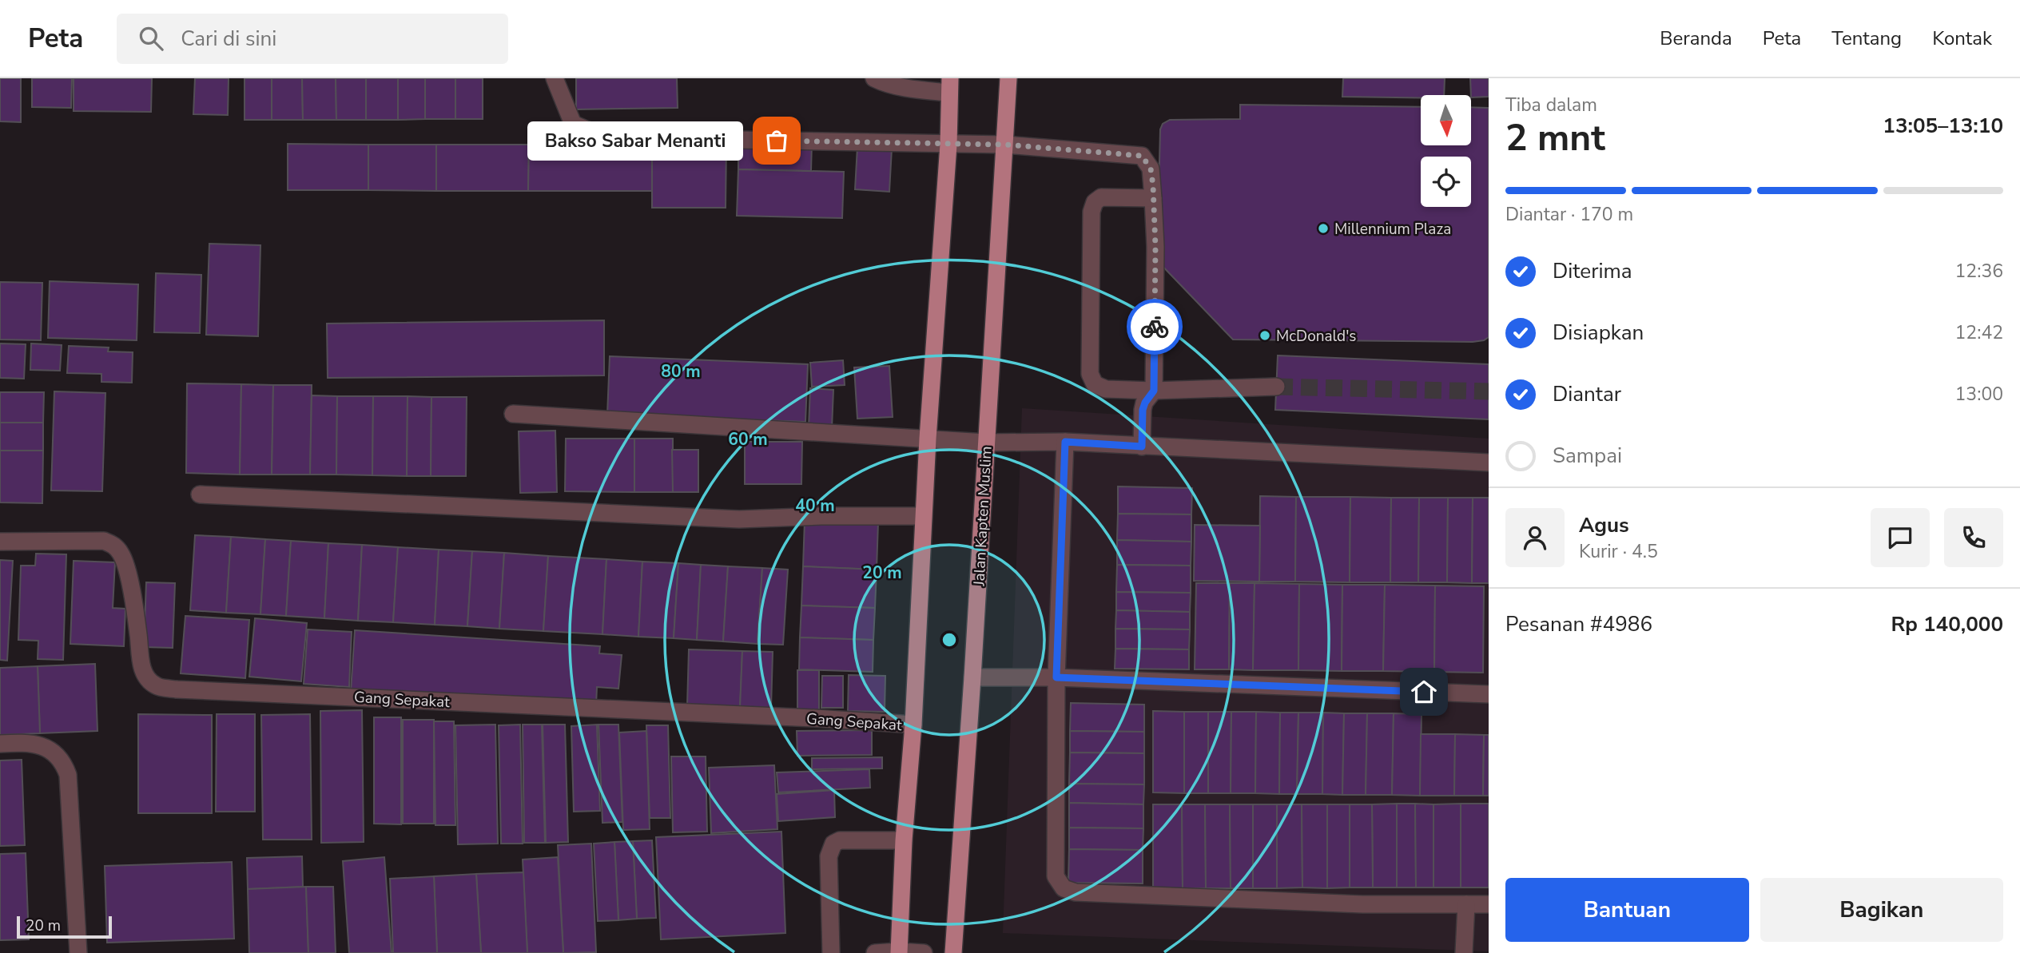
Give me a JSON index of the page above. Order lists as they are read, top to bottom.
{
  "streets": {
    "main road": ["Jalan Kapten Muslim"],
    "street": ["Gang Sepakat"]
  },
  "places": ["Bakso Sabar Menanti", "Millennium Plaza", "McDonald's"],
  "scale_bar": "20 m",
  "north": "bottom",
  "page": {
    "header": "Peta",
    "search": "Cari di sini",
    "nav": [
      "Beranda",
      "Peta",
      "Tentang",
      "Kontak"
    ],
    "heading": ["2 mnt", "Tiba dalam", "13:05–13:10"],
    "panel": [
      "Agus",
      "Kurir · 4.5",
      "Pesanan #4986",
      "Rp 140,000"
    ],
    "bubble": "Bakso Sabar Menanti",
    "bar": "Diantar · 170 m",
    "list": [
      ["Diterima", "12:36"],
      ["Disiapkan", "12:42"],
      ["Diantar", "13:00"],
      "Sampai"
    ],
    "buttons": ["Bantuan", "Bagikan"],
    "scale": "20 m"
  },
  "rings": [
    "80 m",
    "60 m",
    "40 m",
    "20 m"
  ]
}
